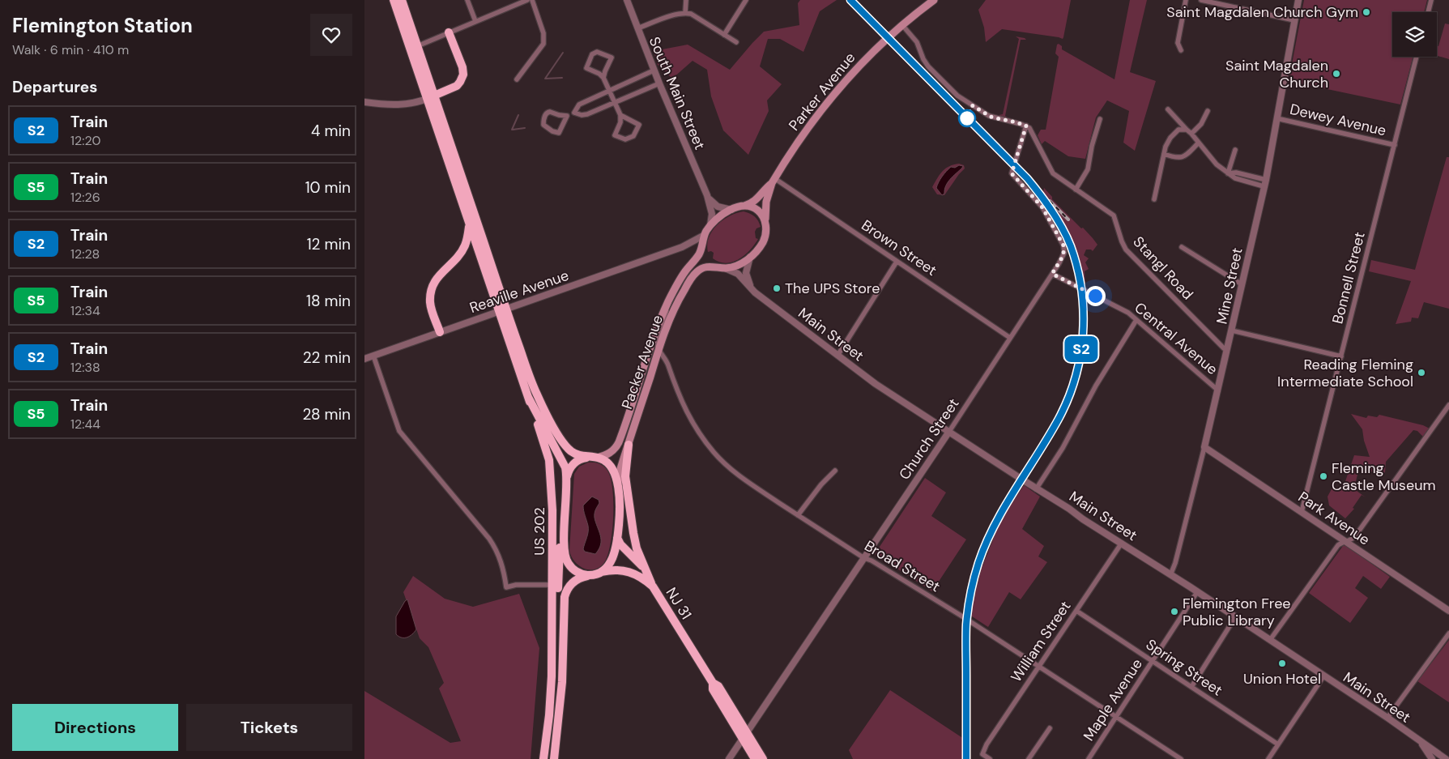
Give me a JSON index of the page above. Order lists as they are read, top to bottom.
{
  "streets": {
    "highway": ["US 202", "NJ 31"],
    "main road": ["Parker Avenue", "Packer Avenue"],
    "street": [
      "South Main Street",
      "Dewey Avenue",
      "Brown Street",
      "Stangl Road",
      "Bonnell Street",
      "Mine Street",
      "Reaville Avenue",
      "Main Street",
      "Central Avenue",
      "Church Street",
      "Park Avenue",
      "Broad Street",
      "William Street",
      "Spring Street",
      "Maple Avenue"
    ]
  },
  "crossings": [
    ["Parker Avenue", "South Main Street"],
    ["Parker Avenue", "Brown Street"],
    ["Parker Avenue", "Reaville Avenue"],
    ["Parker Avenue", "Main Street"],
    ["Parker Avenue", "Packer Avenue"],
    ["South Main Street", "Reaville Avenue"],
    ["South Main Street", "Main Street"],
    ["South Main Street", "Packer Avenue"],
    ["Dewey Avenue", "Bonnell Street"],
    ["Dewey Avenue", "Mine Street"],
    ["Brown Street", "Church Street"],
    ["Stangl Road", "Mine Street"],
    ["Stangl Road", "Church Street"],
    ["Bonnell Street", "Park Avenue"],
    ["Mine Street", "Main Street"],
    ["Mine Street", "Central Avenue"],
    ["Mine Street", "Park Avenue"],
    ["Reaville Avenue", "Main Street"],
    ["Reaville Avenue", "Packer Avenue"],
    ["Reaville Avenue", "US 202"],
    ["Main Street", "Packer Avenue"],
    ["Main Street", "Church Street"],
    ["Main Street", "William Street"],
    ["Main Street", "Maple Avenue"],
    ["Central Avenue", "Church Street"],
    ["Packer Avenue", "US 202"],
    ["Packer Avenue", "Broad Street"],
    ["Church Street", "Broad Street"],
    ["Church Street", "NJ 31"],
    ["US 202", "NJ 31"],
    ["Broad Street", "William Street"],
    ["Broad Street", "Maple Avenue"],
    ["William Street", "Spring Street"],
    ["Spring Street", "Maple Avenue"]
  ],
  "places": [
    "Saint Magdalen Church Gym",
    "Saint Magdalen Church",
    "The UPS Store",
    "Reading Fleming Intermediate School",
    "Fleming Castle Museum",
    "Flemington Free Public Library",
    "Union Hotel"
  ],
  "page": {
    "heading": [
      ["Flemington Station", "Walk · 6 min · 410 m"],
      "Departures"
    ],
    "on_map": "S2",
    "list": [
      {
        "mark": "S2",
        "name": "Train",
        "note": "12:20",
        "value": "4 min"
      },
      {
        "mark": "S5",
        "name": "Train",
        "note": "12:26",
        "value": "10 min"
      },
      {
        "mark": "S2",
        "name": "Train",
        "note": "12:28",
        "value": "12 min"
      },
      {
        "mark": "S5",
        "name": "Train",
        "note": "12:34",
        "value": "18 min"
      },
      {
        "mark": "S2",
        "name": "Train",
        "note": "12:38",
        "value": "22 min"
      },
      {
        "mark": "S5",
        "name": "Train",
        "note": "12:44",
        "value": "28 min"
      }
    ],
    "buttons": ["Directions", "Tickets"]
  }
}
